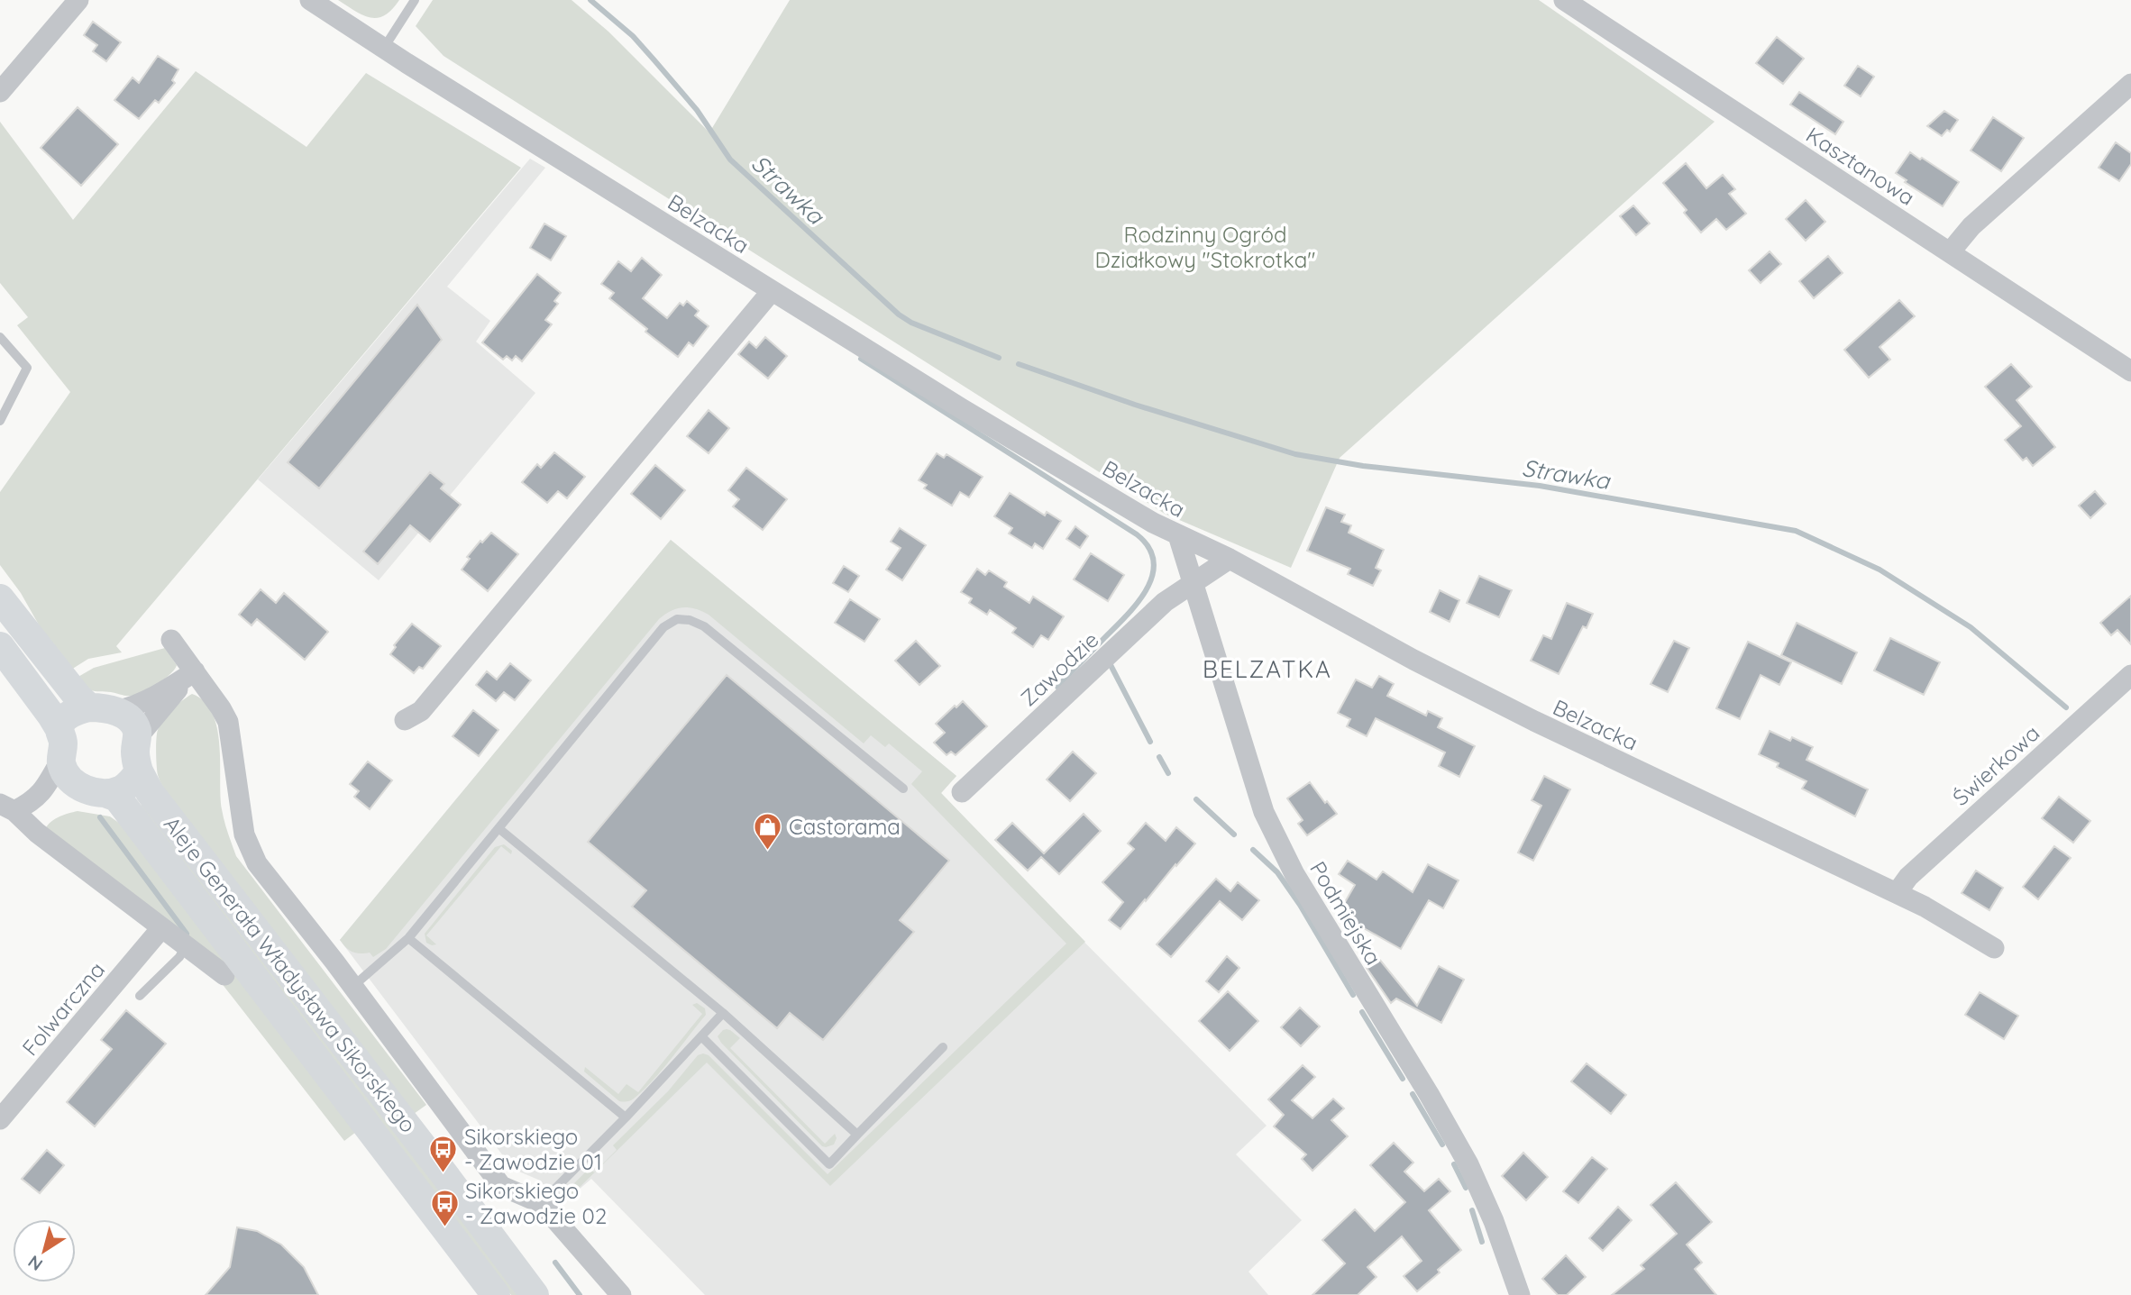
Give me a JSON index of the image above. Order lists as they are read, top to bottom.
{
  "streets": {
    "main road": ["Aleje Generała Władysława Sikorskiego"],
    "street": [
      "Kasztanowa",
      "Belzacka",
      "Zawodzie",
      "Świerkowa",
      "Podmiejska",
      "Folwarczna"
    ]
  },
  "crossings": [
    ["Belzacka", "Zawodzie"],
    ["Belzacka", "Świerkowa"],
    ["Belzacka", "Podmiejska"],
    ["Zawodzie", "Podmiejska"]
  ],
  "districts": ["BELZATKA"],
  "water": ["Strawka"],
  "parks": ["Rodzinny Ogród Działkowy \"Stokrotka\""],
  "places": {
    "shop": ["Castorama"],
    "bus stop": ["Sikorskiego - Zawodzie 01", "Sikorskiego - Zawodzie 02"]
  },
  "north": "bottom left"
}
